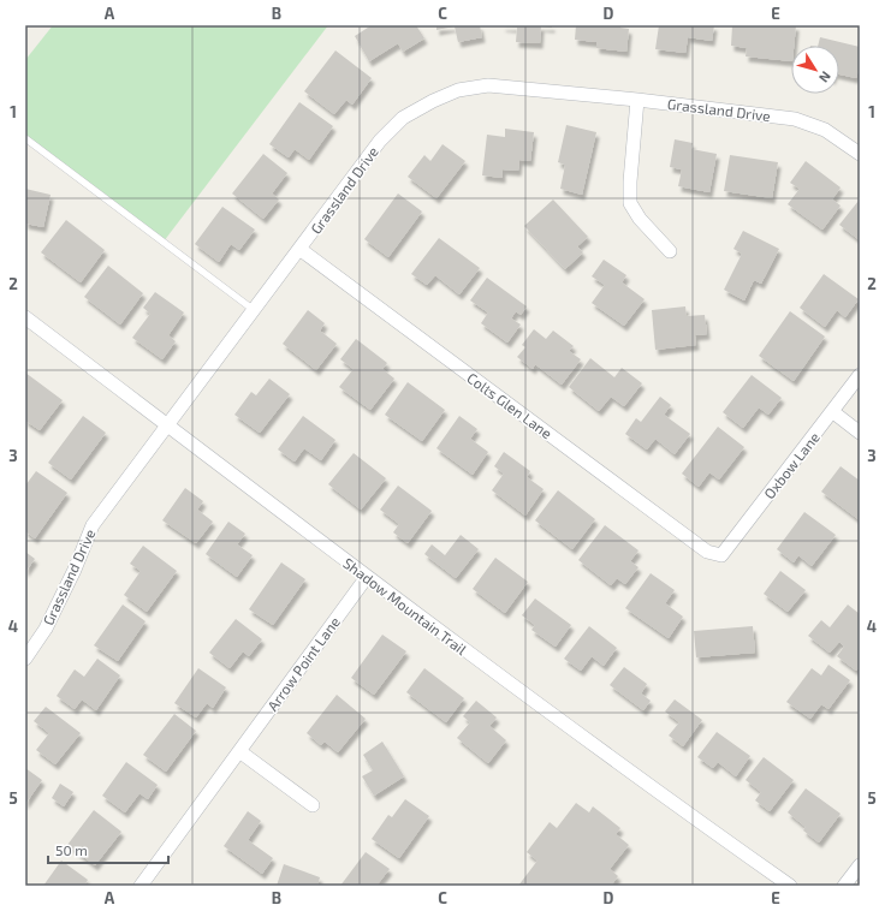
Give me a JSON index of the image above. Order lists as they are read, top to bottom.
{
  "streets": {
    "street": [
      "Grassland Drive",
      "Colts Glen Lane",
      "Oxbow Lane",
      "Shadow Mountain Trail",
      "Arrow Point Lane"
    ]
  },
  "crossings": [
    ["Grassland Drive", "Colts Glen Lane"],
    ["Grassland Drive", "Shadow Mountain Trail"],
    ["Colts Glen Lane", "Oxbow Lane"],
    ["Shadow Mountain Trail", "Arrow Point Lane"]
  ],
  "scale_bar": "50 m",
  "north": "bottom right",
  "grid": {
    "columns": [
      "A",
      "B",
      "C",
      "D",
      "E"
    ],
    "rows": [
      "1",
      "2",
      "3",
      "4",
      "5"
    ]
  }
}
